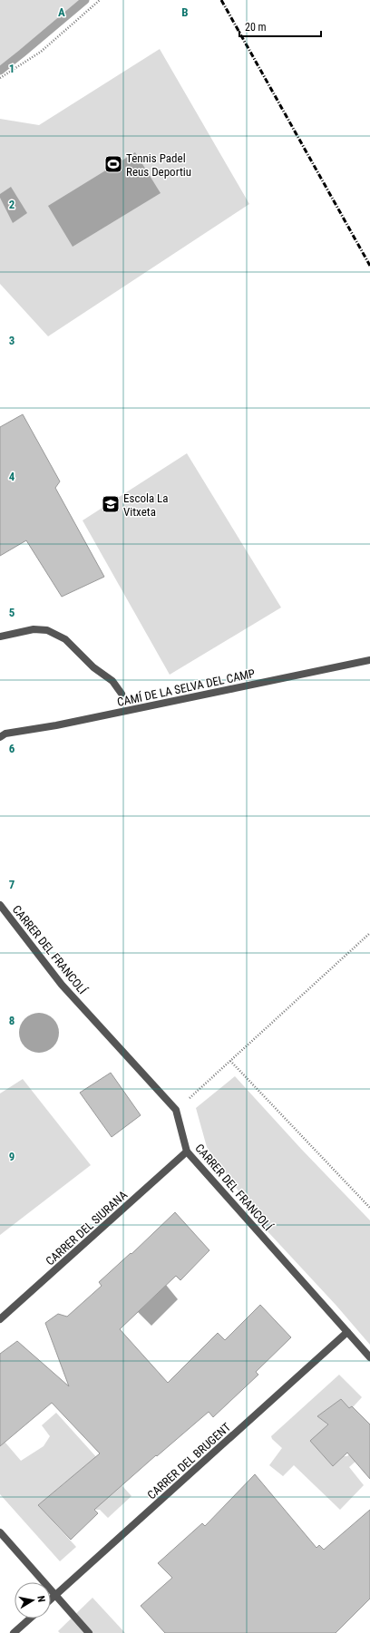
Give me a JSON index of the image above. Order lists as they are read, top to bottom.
{
  "streets": {
    "street": [
      "CAMÍ DE LA SELVA DEL CAMP",
      "CARRER DEL FRANCOLÍ",
      "CARRER DEL SIURANA",
      "CARRER DEL BRUGENT"
    ]
  },
  "crossings": [
    ["CARRER DEL FRANCOLÍ", "CARRER DEL SIURANA"],
    ["CARRER DEL FRANCOLÍ", "CARRER DEL BRUGENT"]
  ],
  "places": {
    "sports": ["Tennis Padel Reus Deportiu"],
    "school or university": ["Escola La Vitxeta"]
  },
  "scale_bar": "20 m",
  "north": "right",
  "grid": {
    "columns": ["A", "B"],
    "rows": [
      "1",
      "2",
      "3",
      "4",
      "5",
      "6",
      "7",
      "8",
      "9"
    ]
  }
}
